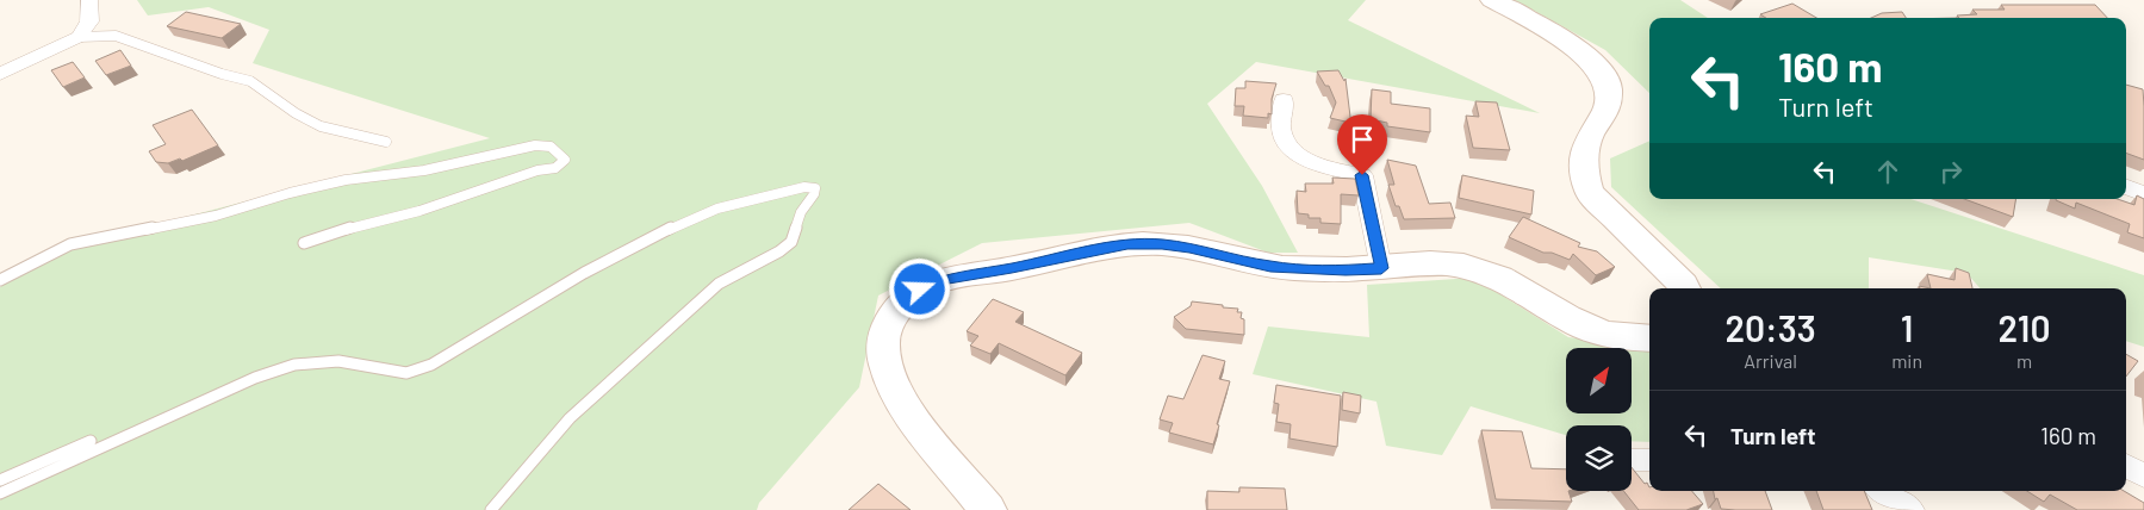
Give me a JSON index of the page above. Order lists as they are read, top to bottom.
{
  "north": "top right",
  "page": {
    "turn": ["160 m", "Turn left"],
    "eta": [
      "20:33",
      "Arrival",
      "1",
      "min",
      "210",
      "m"
    ],
    "list": [
      {
        "name": "Turn left",
        "value": "160 m"
      }
    ]
  }
}
